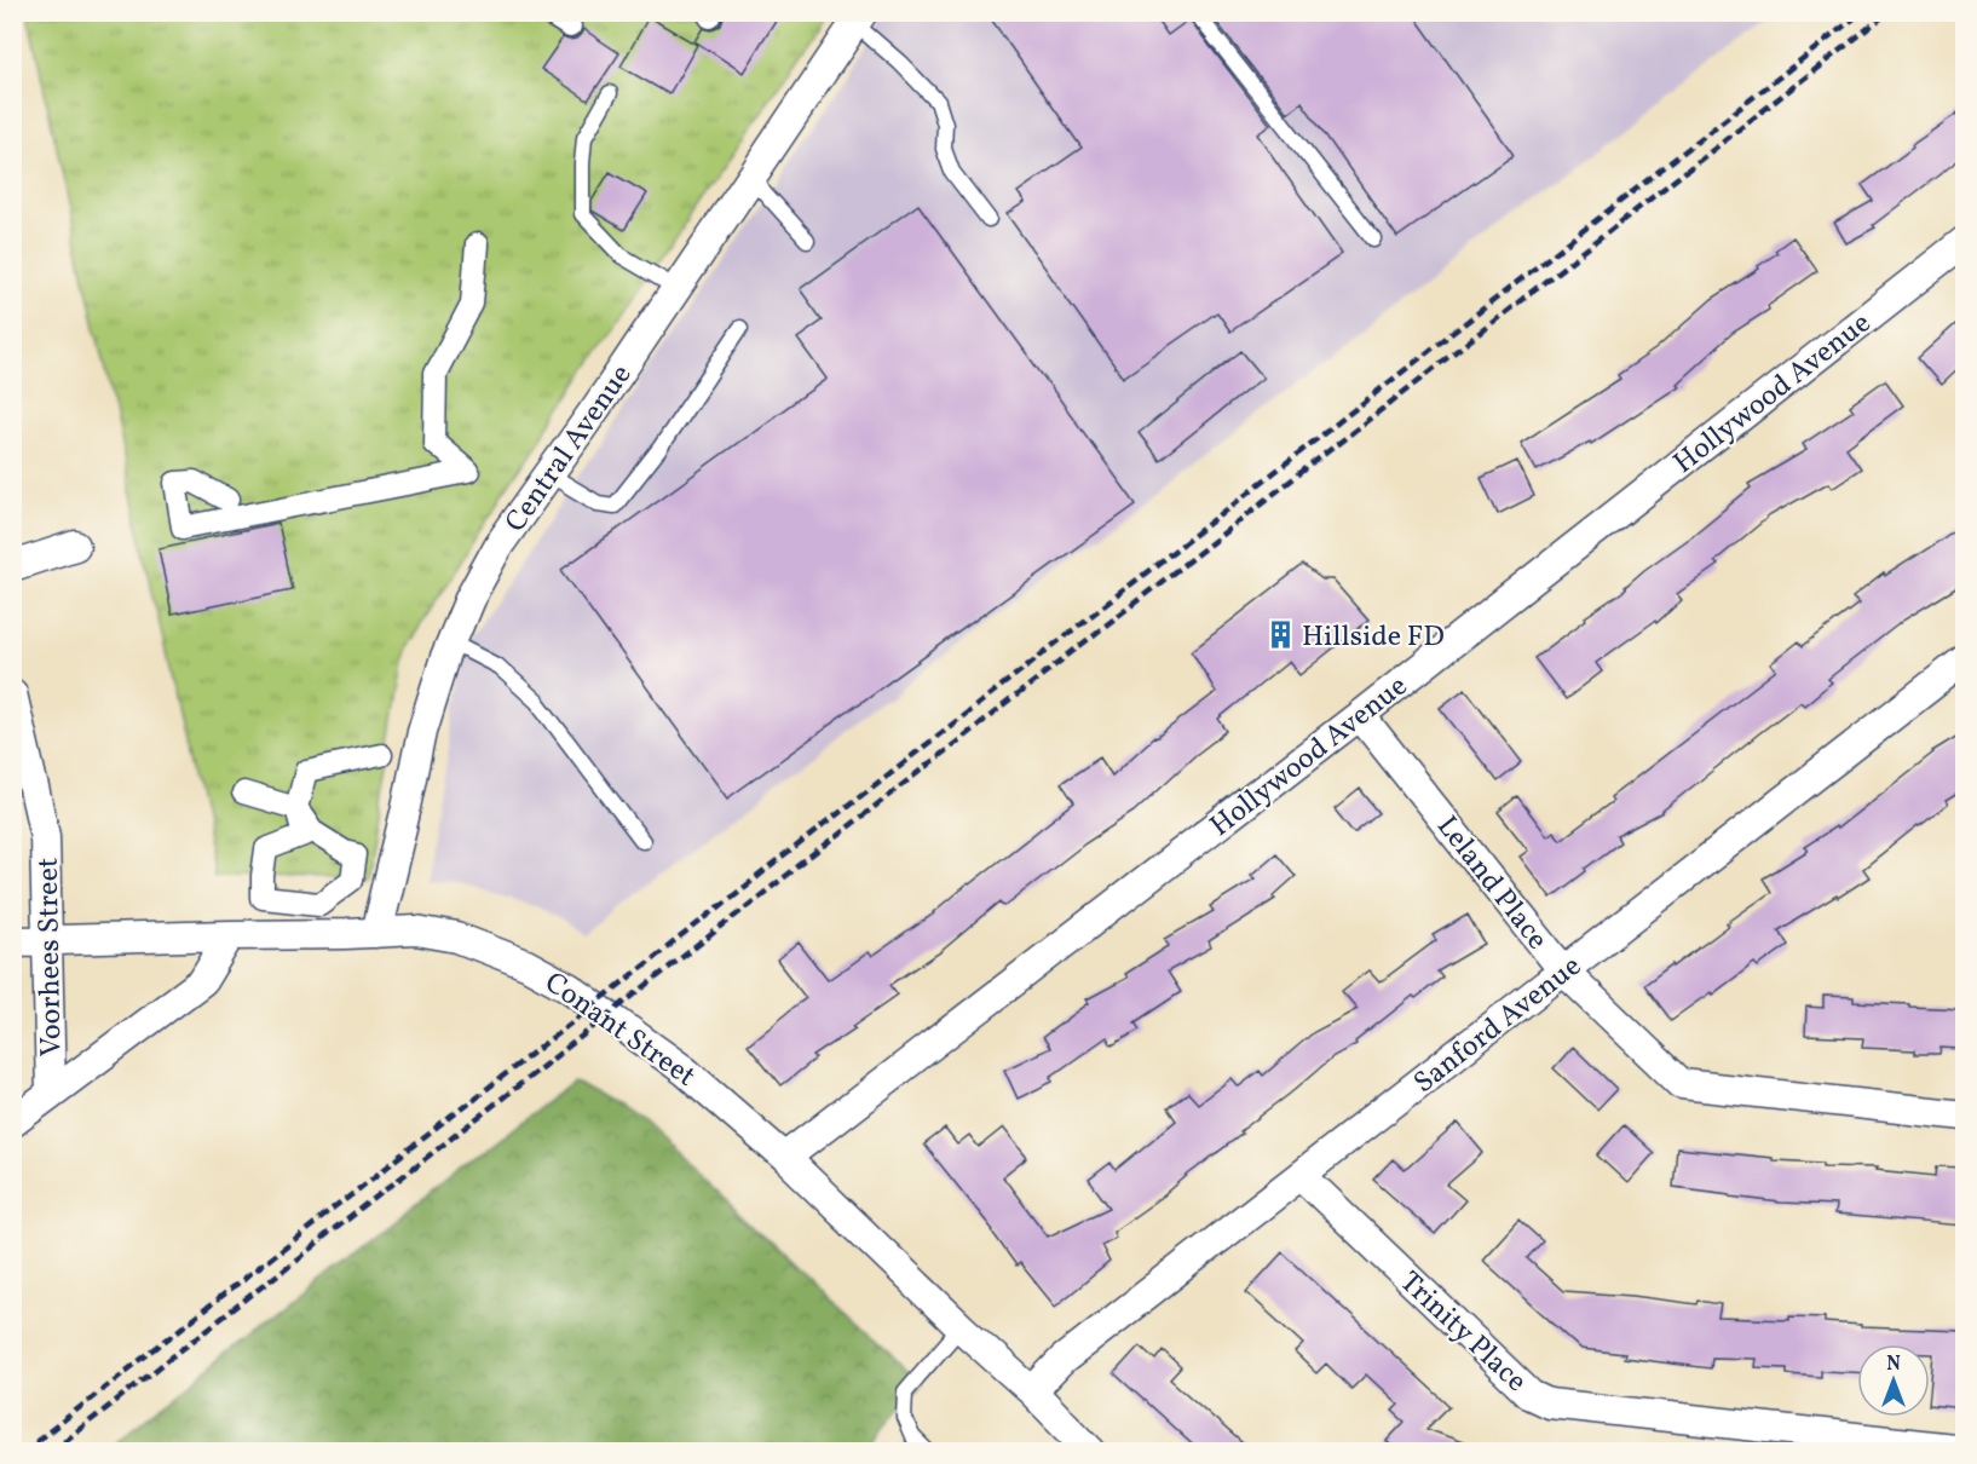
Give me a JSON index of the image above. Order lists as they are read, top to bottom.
{
  "streets": {
    "street": [
      "Hollywood Avenue",
      "Central Avenue",
      "Leland Place",
      "Voorhees Street",
      "Sanford Avenue",
      "Conant Street",
      "Trinity Place"
    ]
  },
  "crossings": [
    ["Hollywood Avenue", "Leland Place"],
    ["Hollywood Avenue", "Conant Street"],
    ["Central Avenue", "Conant Street"],
    ["Leland Place", "Sanford Avenue"],
    ["Voorhees Street", "Conant Street"],
    ["Sanford Avenue", "Conant Street"],
    ["Sanford Avenue", "Trinity Place"]
  ],
  "places": {
    "building": ["Hillside FD"]
  },
  "north": "top"
}
